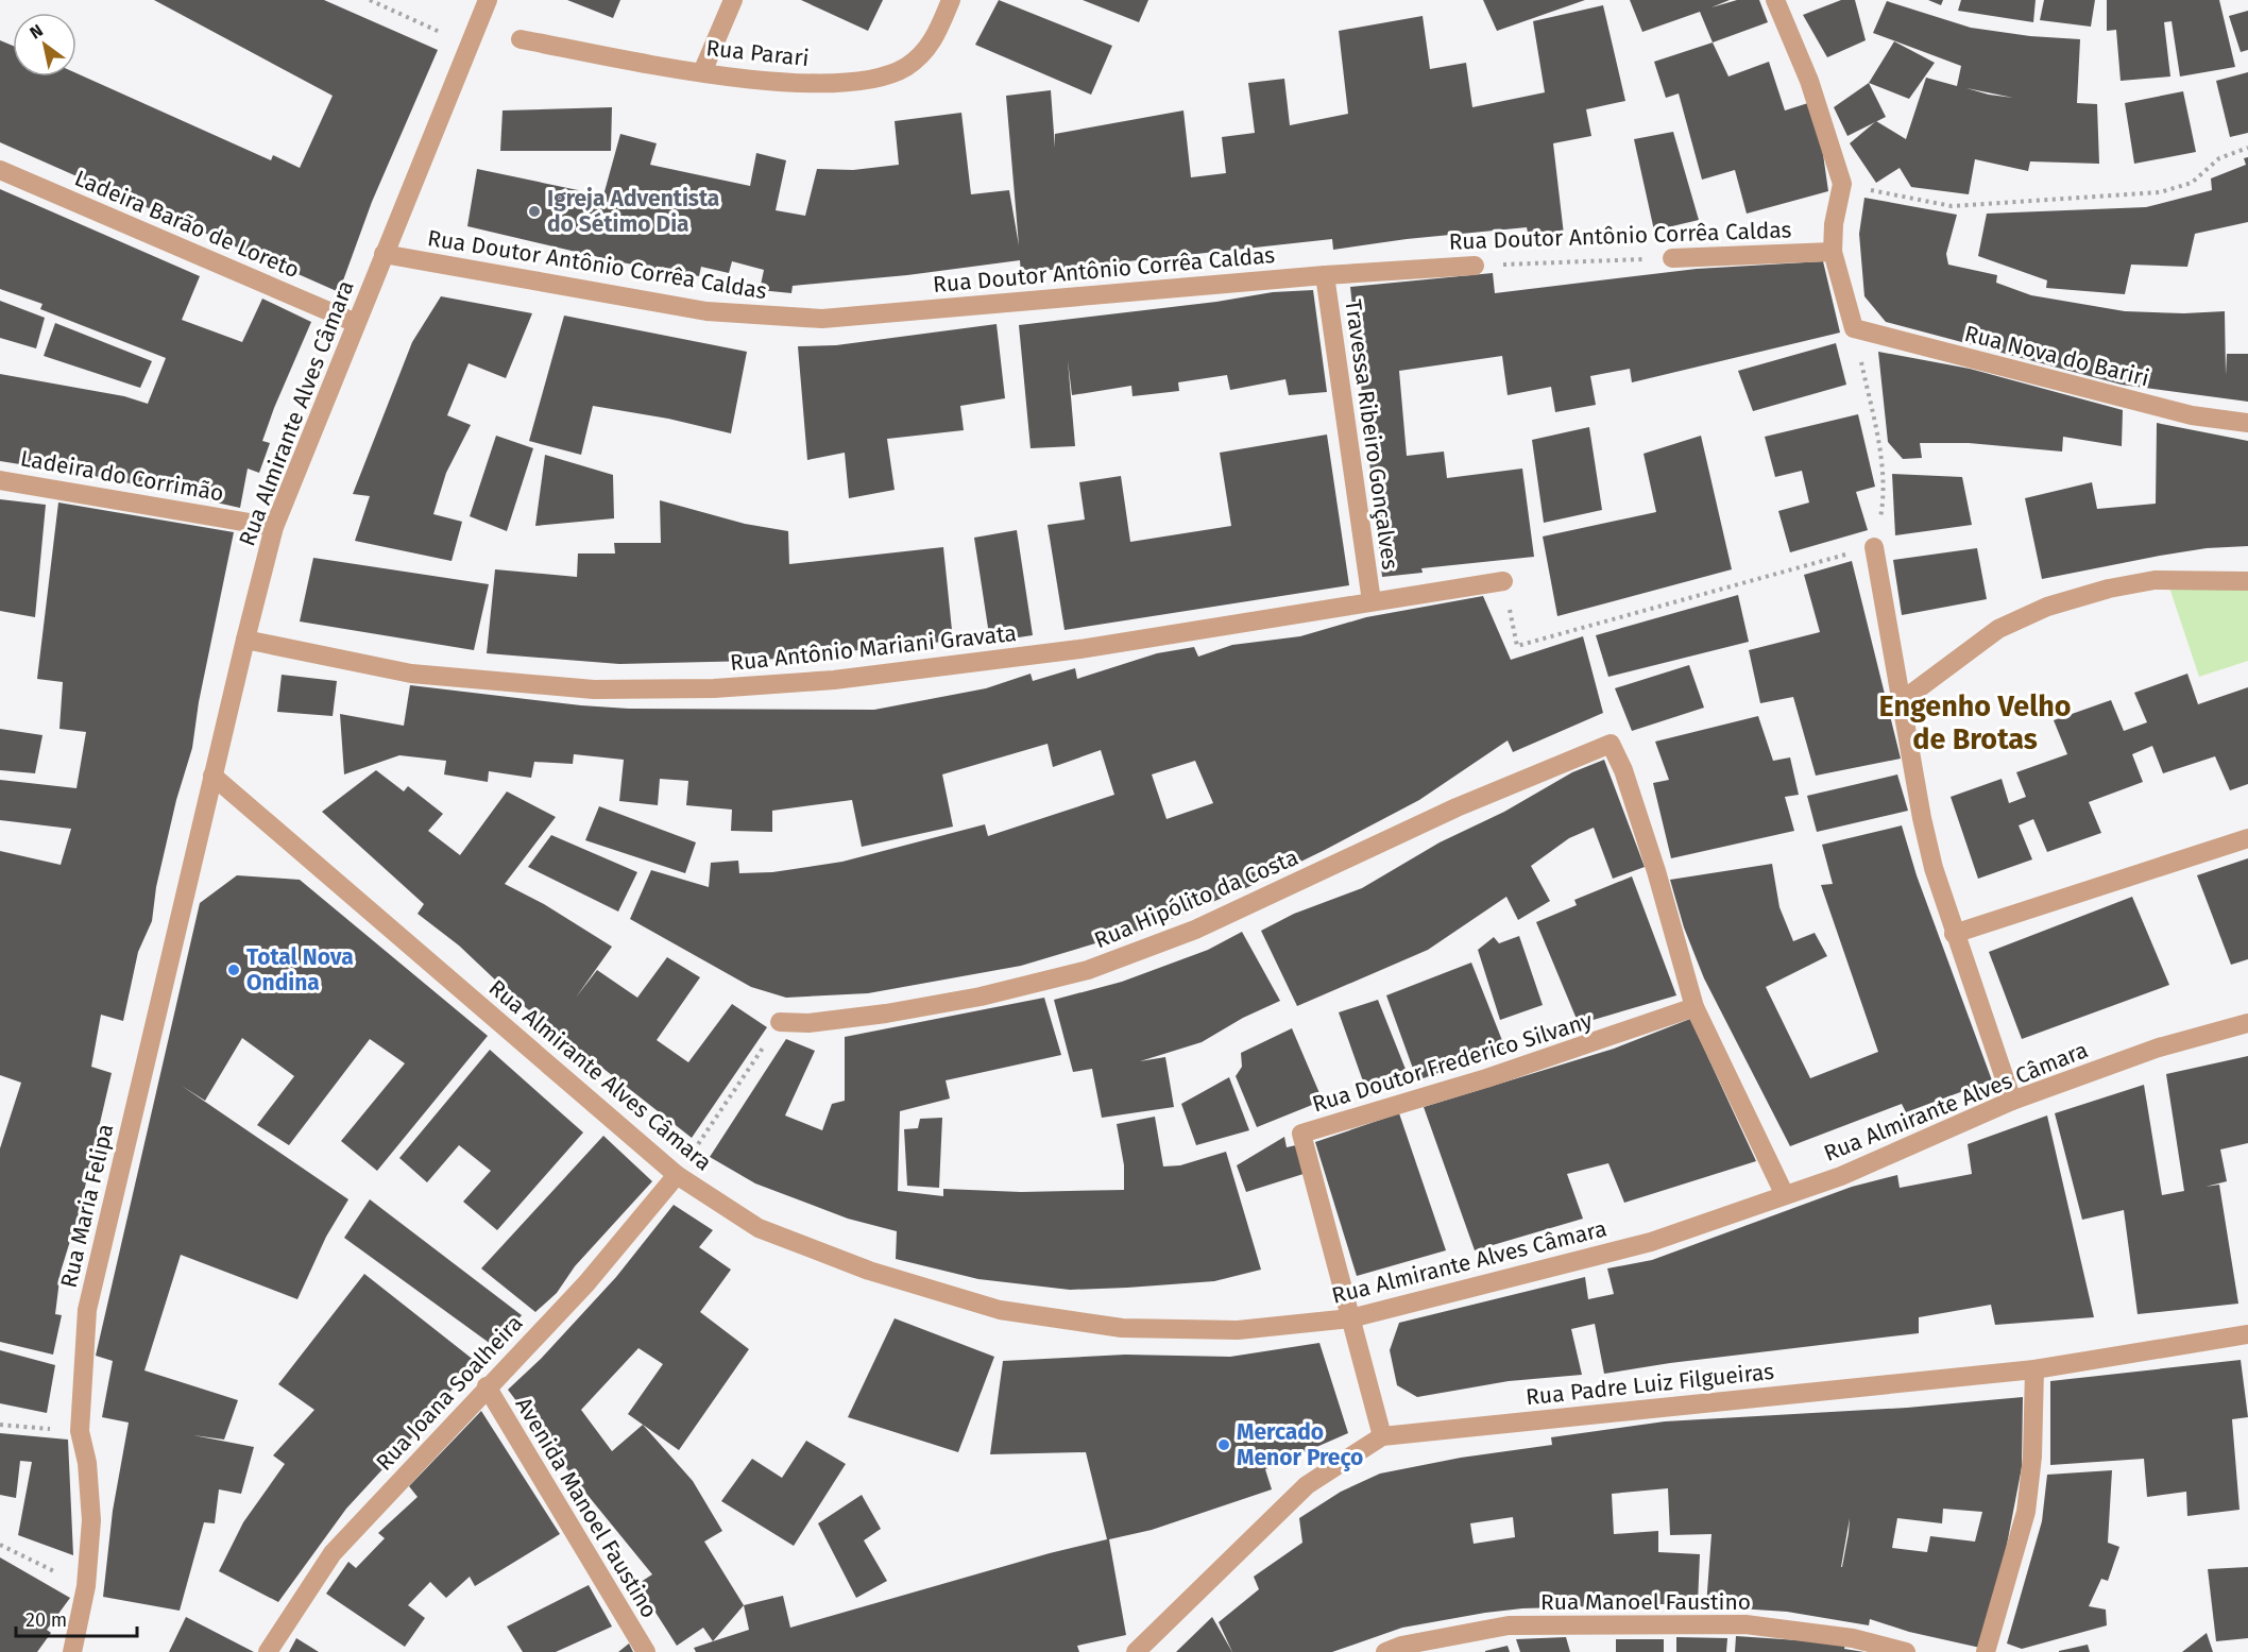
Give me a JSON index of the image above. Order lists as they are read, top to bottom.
{
  "streets": {
    "street": [
      "Rua Parari",
      "Ladeira Barão de Loreto",
      "Rua Doutor Antônio Corrêa Caldas",
      "Rua Nova do Bariri",
      "Rua Almirante Alves Câmara",
      "Travessa Ribeiro Gonçalves",
      "Ladeira do Corrimão",
      "Rua Antônio Mariani Gravata",
      "Rua Hipólito da Costa",
      "Rua Doutor Frederico Silvany",
      "Rua Maria Felipa",
      "Rua Padre Luiz Filgueiras",
      "Rua Joana Soalheira",
      "Avenida Manoel Faustino",
      "Rua Manoel Faustino"
    ]
  },
  "crossings": [
    ["Ladeira Barão de Loreto", "Rua Almirante Alves Câmara"],
    ["Rua Doutor Antônio Corrêa Caldas", "Rua Almirante Alves Câmara"],
    ["Rua Doutor Antônio Corrêa Caldas", "Travessa Ribeiro Gonçalves"],
    ["Rua Almirante Alves Câmara", "Ladeira do Corrimão"],
    ["Rua Almirante Alves Câmara", "Rua Antônio Mariani Gravata"],
    ["Rua Almirante Alves Câmara", "Rua Doutor Frederico Silvany"],
    ["Rua Almirante Alves Câmara", "Rua Maria Felipa"],
    ["Rua Almirante Alves Câmara", "Rua Joana Soalheira"],
    ["Travessa Ribeiro Gonçalves", "Rua Antônio Mariani Gravata"],
    ["Rua Hipólito da Costa", "Rua Doutor Frederico Silvany"],
    ["Rua Doutor Frederico Silvany", "Rua Padre Luiz Filgueiras"],
    ["Rua Joana Soalheira", "Avenida Manoel Faustino"]
  ],
  "districts": ["Engenho Velho de Brotas"],
  "places": ["Igreja Adventista do Sétimo Dia", "Total Nova Ondina", "Mercado Menor Preço"],
  "scale_bar": "20 m",
  "north": "top left"
}
